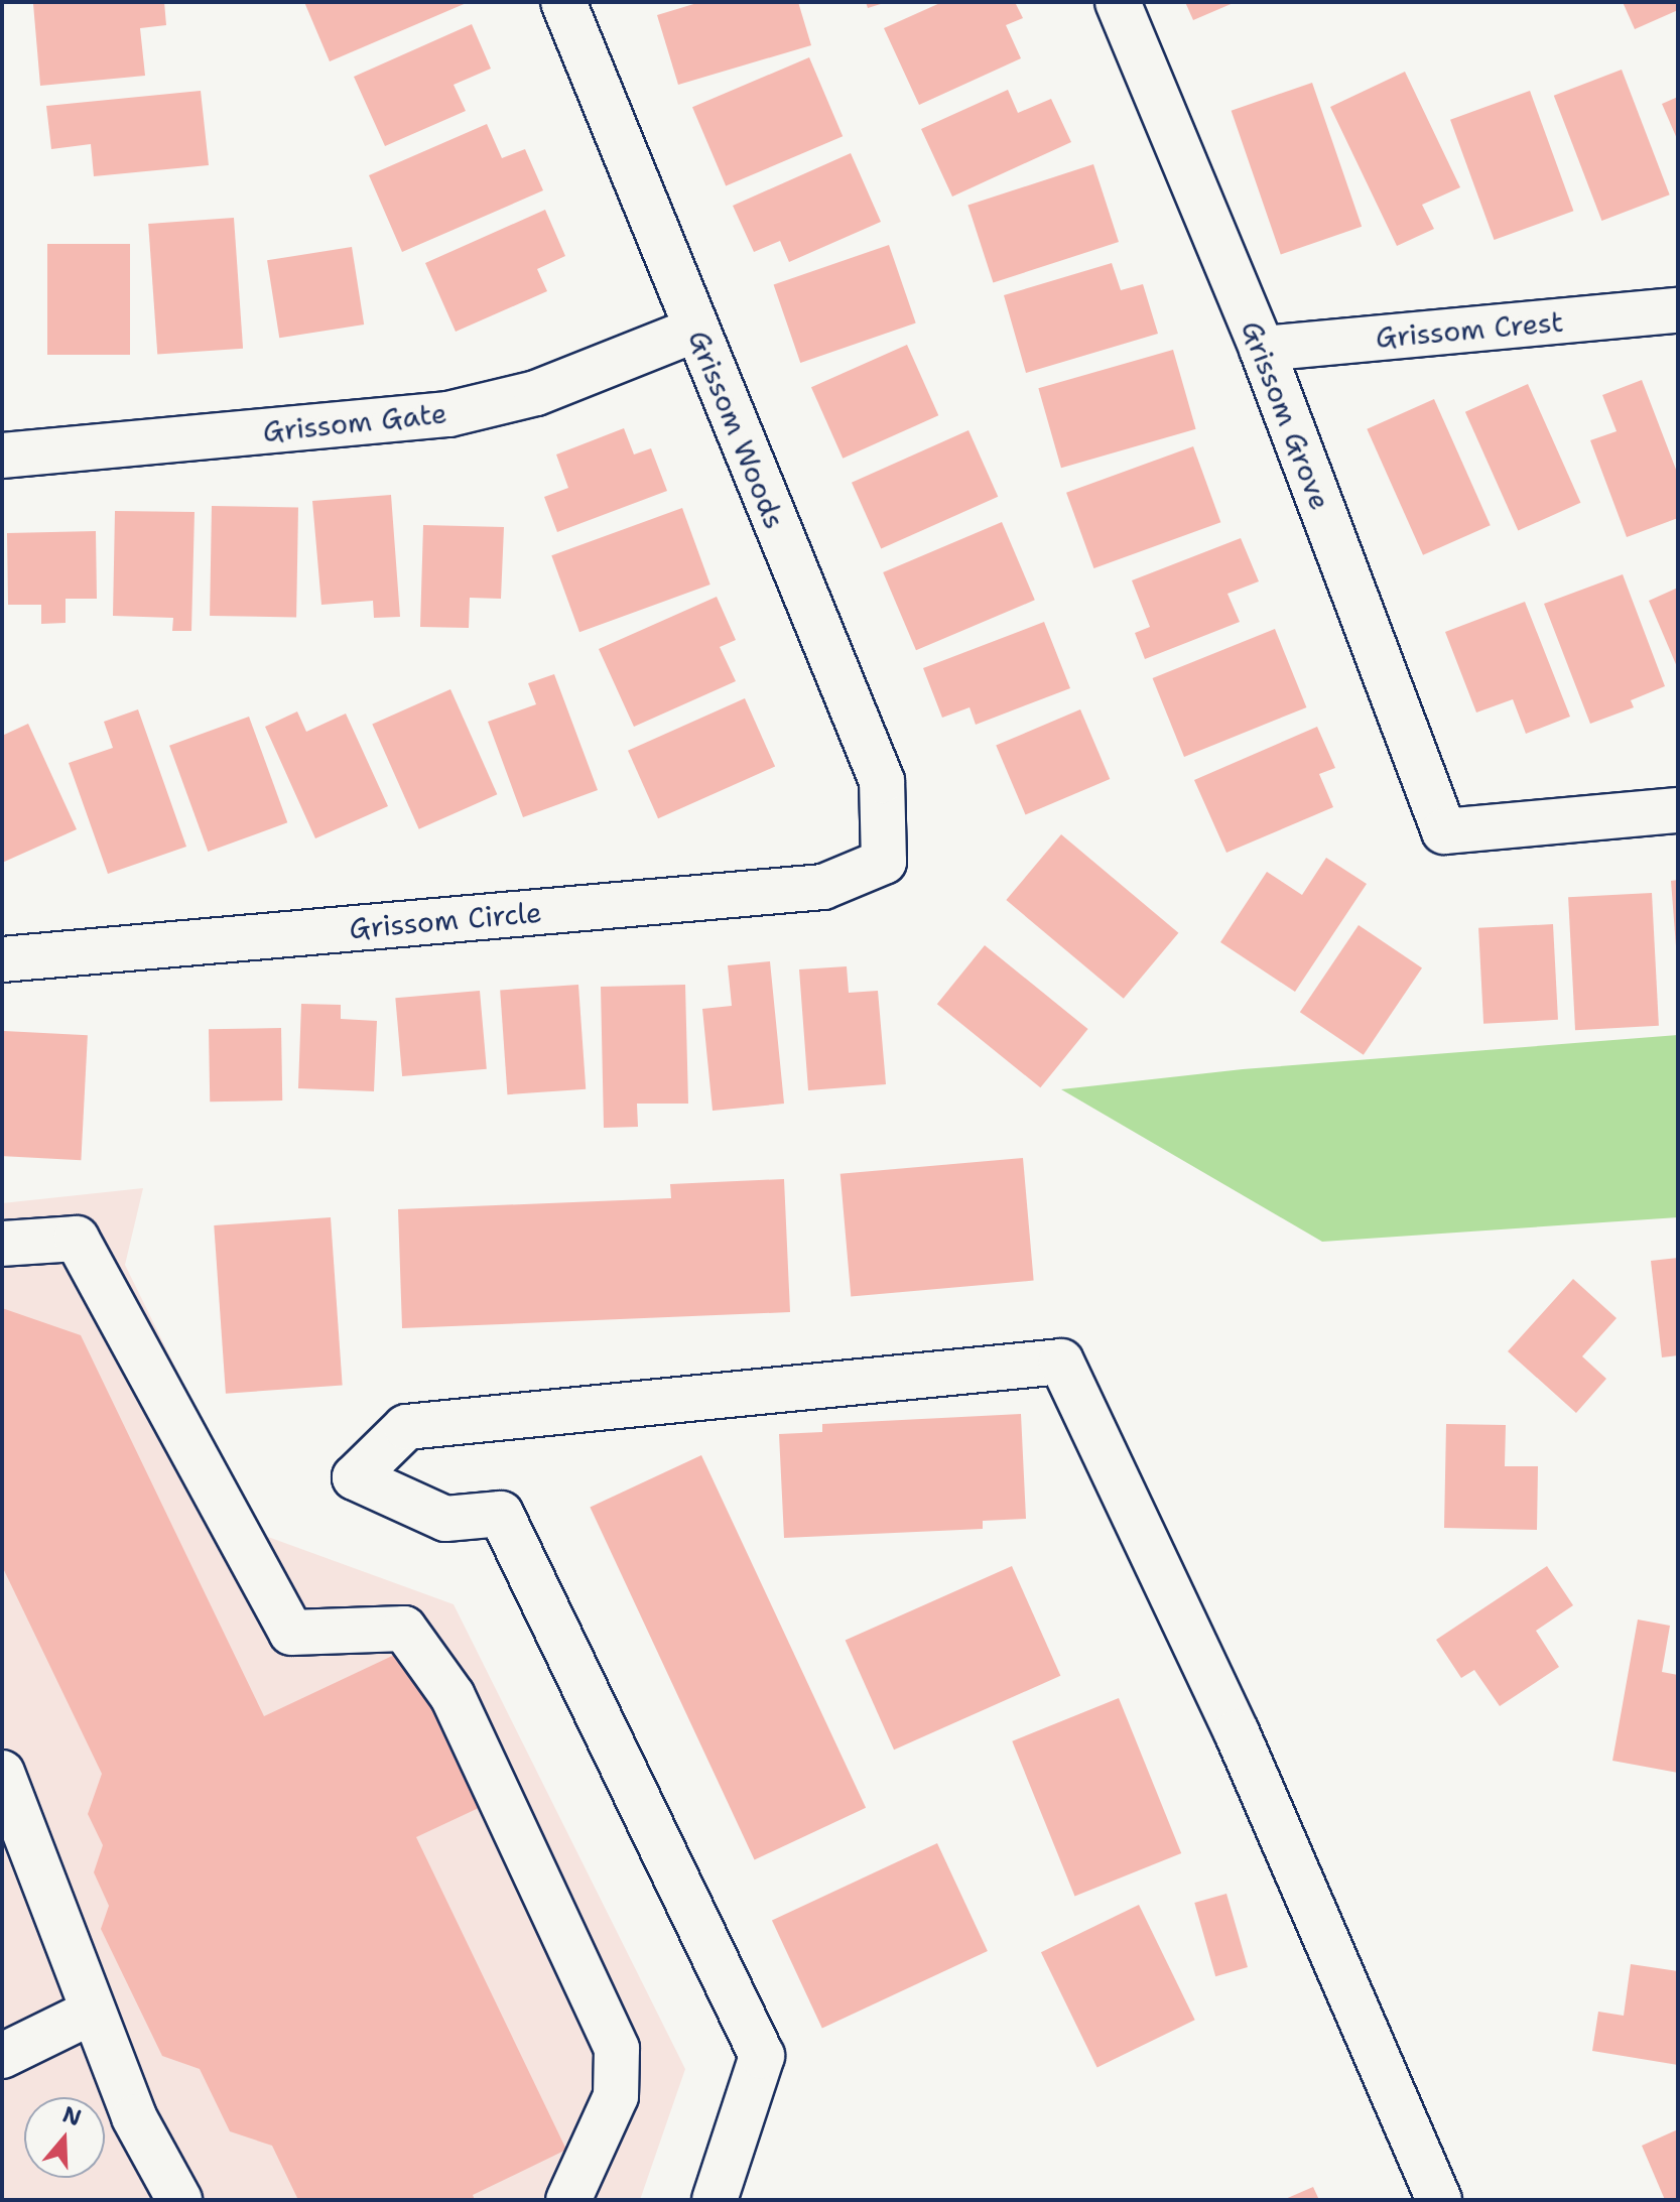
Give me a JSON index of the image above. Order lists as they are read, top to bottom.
{
  "streets": {
    "street": [
      "Grissom Crest",
      "Grissom Grove",
      "Grissom Gate",
      "Grissom Woods",
      "Grissom Circle"
    ]
  },
  "crossings": [
    ["Grissom Crest", "Grissom Grove"],
    ["Grissom Gate", "Grissom Woods"],
    ["Grissom Woods", "Grissom Circle"]
  ],
  "north": "top"
}
